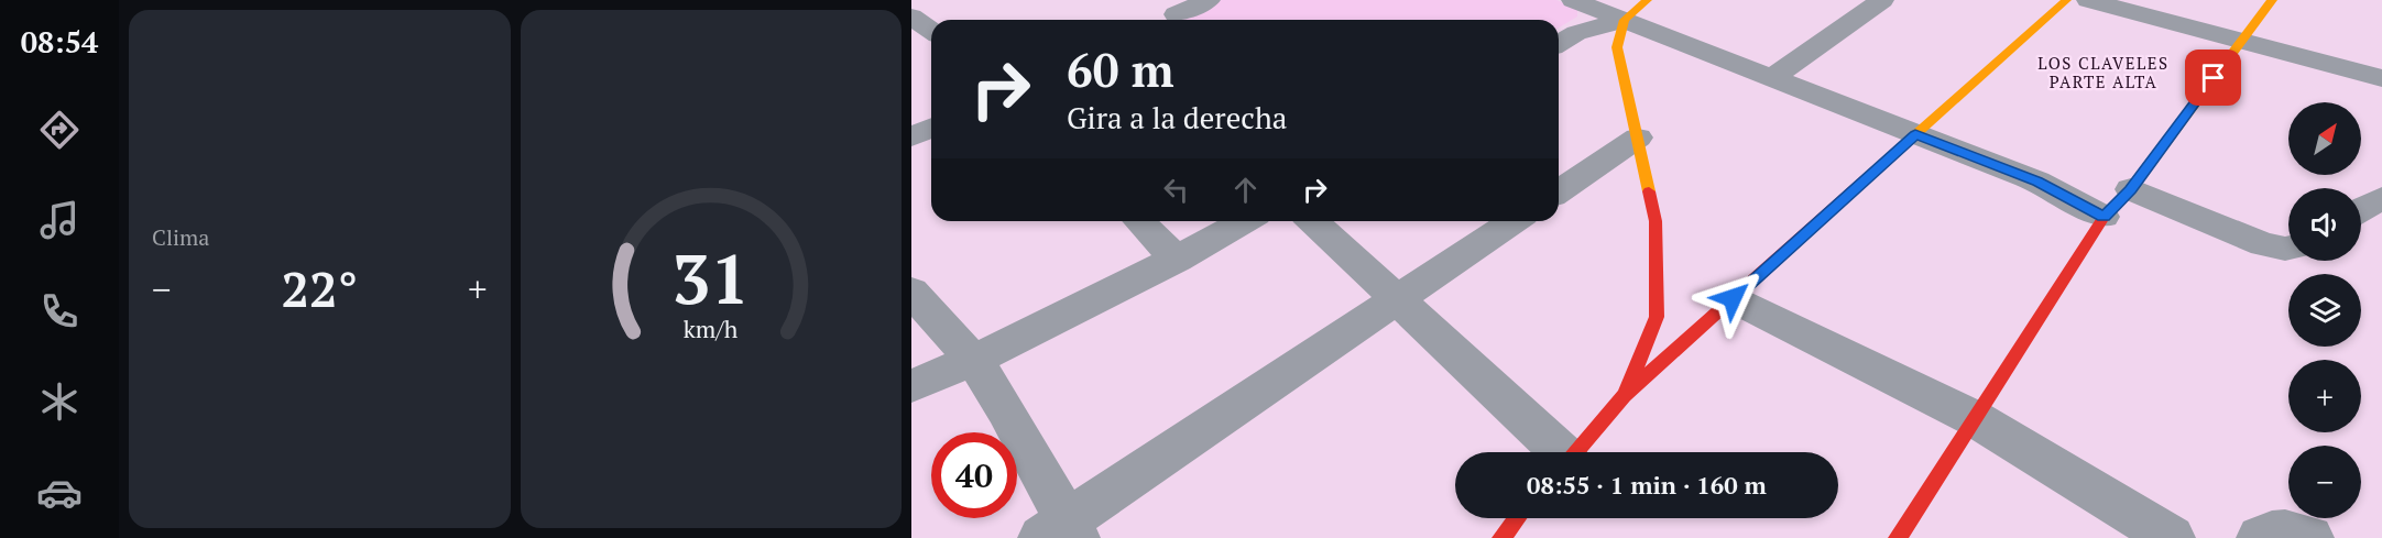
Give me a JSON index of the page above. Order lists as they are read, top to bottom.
{
  "districts": ["LOS CLAVELES PARTE ALTA"],
  "north": "top right",
  "page": {
    "tabs": "08:54",
    "tile": "Clima",
    "turn": ["60 m", "Gira a la derecha"],
    "map_buttons": ["+", "−"],
    "heat": ["−", "22°", "+"],
    "limit": "40",
    "trip": "08:55 · 1 min · 160 m",
    "gauge": ["31", "km/h"]
  }
}
